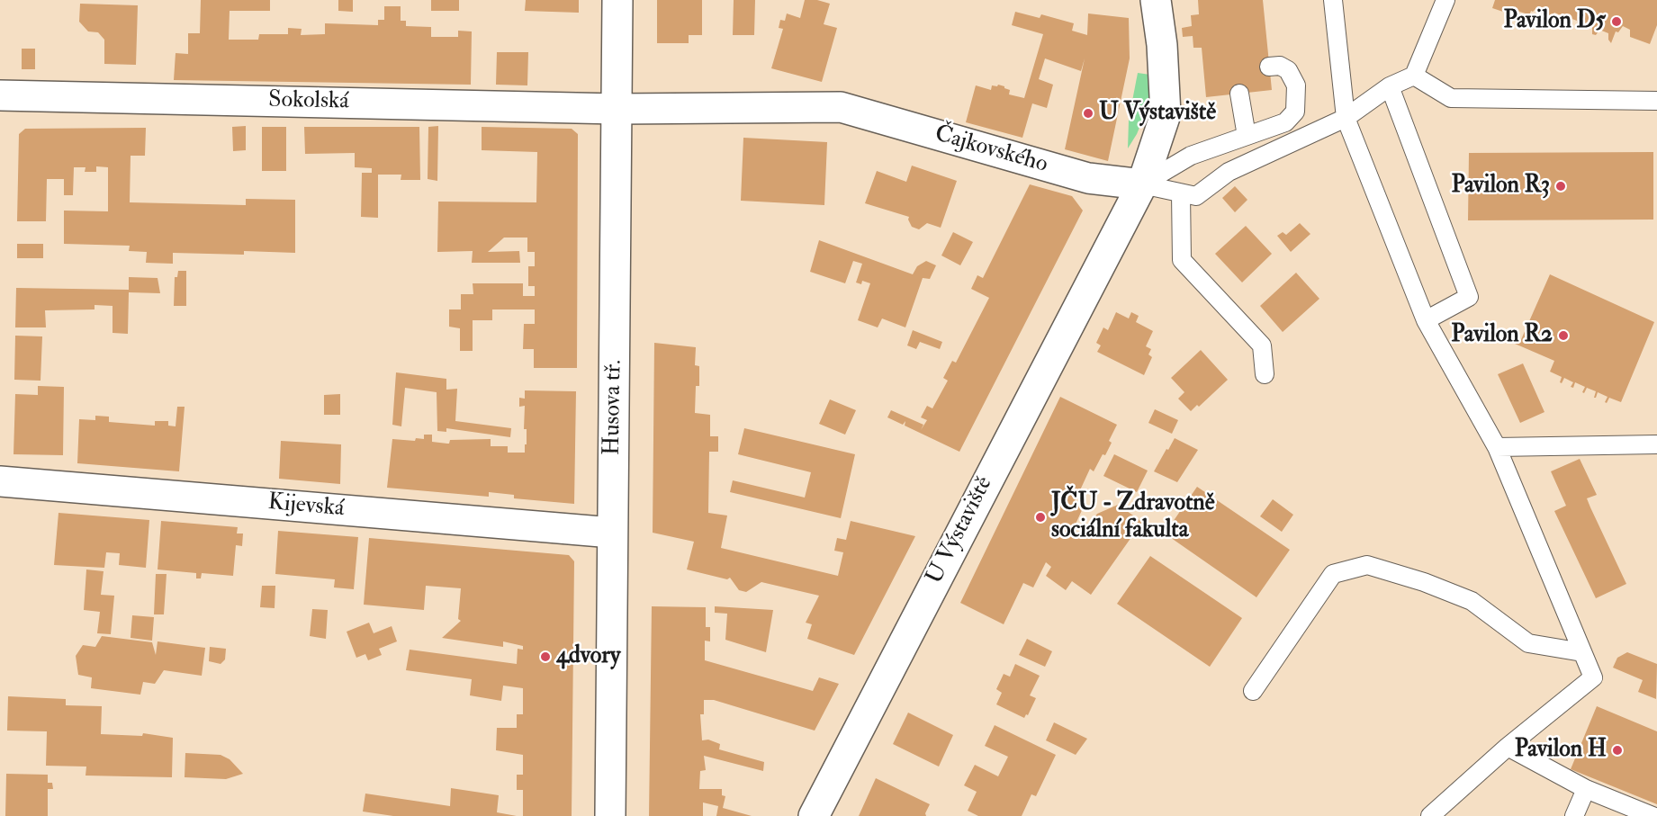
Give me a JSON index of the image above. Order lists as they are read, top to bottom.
{
  "streets": {
    "street": [
      "Sokolská",
      "Čajkovského",
      "Husova tř.",
      "Kijevská",
      "U Výstaviště"
    ]
  },
  "crossings": [
    ["Sokolská", "Čajkovského"],
    ["Sokolská", "Husova tř."],
    ["Čajkovského", "Husova tř."],
    ["Čajkovského", "U Výstaviště"],
    ["Husova tř.", "Kijevská"]
  ],
  "places": [
    "Pavilon D5",
    "U Výstaviště",
    "Pavilon R3",
    "Pavilon R2",
    "JČU - Zdravotně sociální fakulta",
    "4dvory",
    "Pavilon H"
  ]
}
